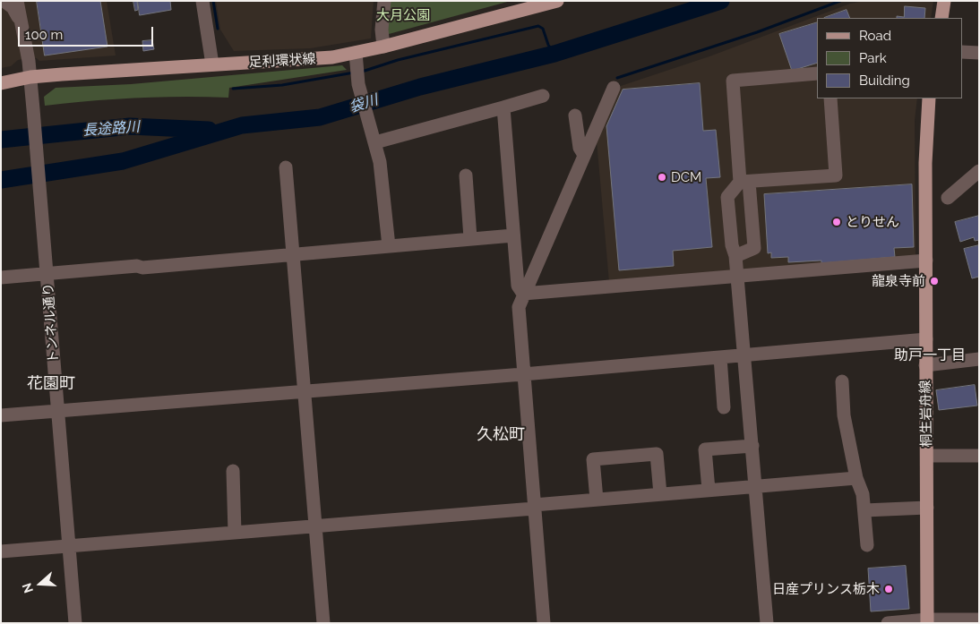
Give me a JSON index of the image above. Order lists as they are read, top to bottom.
{
  "streets": {
    "main road": ["足利環状線", "桐生岩舟線"],
    "street": ["トンネル通り"]
  },
  "crossings": [
    ["足利環状線", "トンネル通り"]
  ],
  "districts": ["助戸一丁目", "花園町", "久松町"],
  "water": ["袋川", "長途路川"],
  "parks": ["大月公園"],
  "places": [
    "DCM",
    "とりせん",
    "龍泉寺前",
    "日産プリンス栃木"
  ],
  "legend": ["Road", "Park", "Building"],
  "scale_bar": "100 m",
  "north": "left"
}
